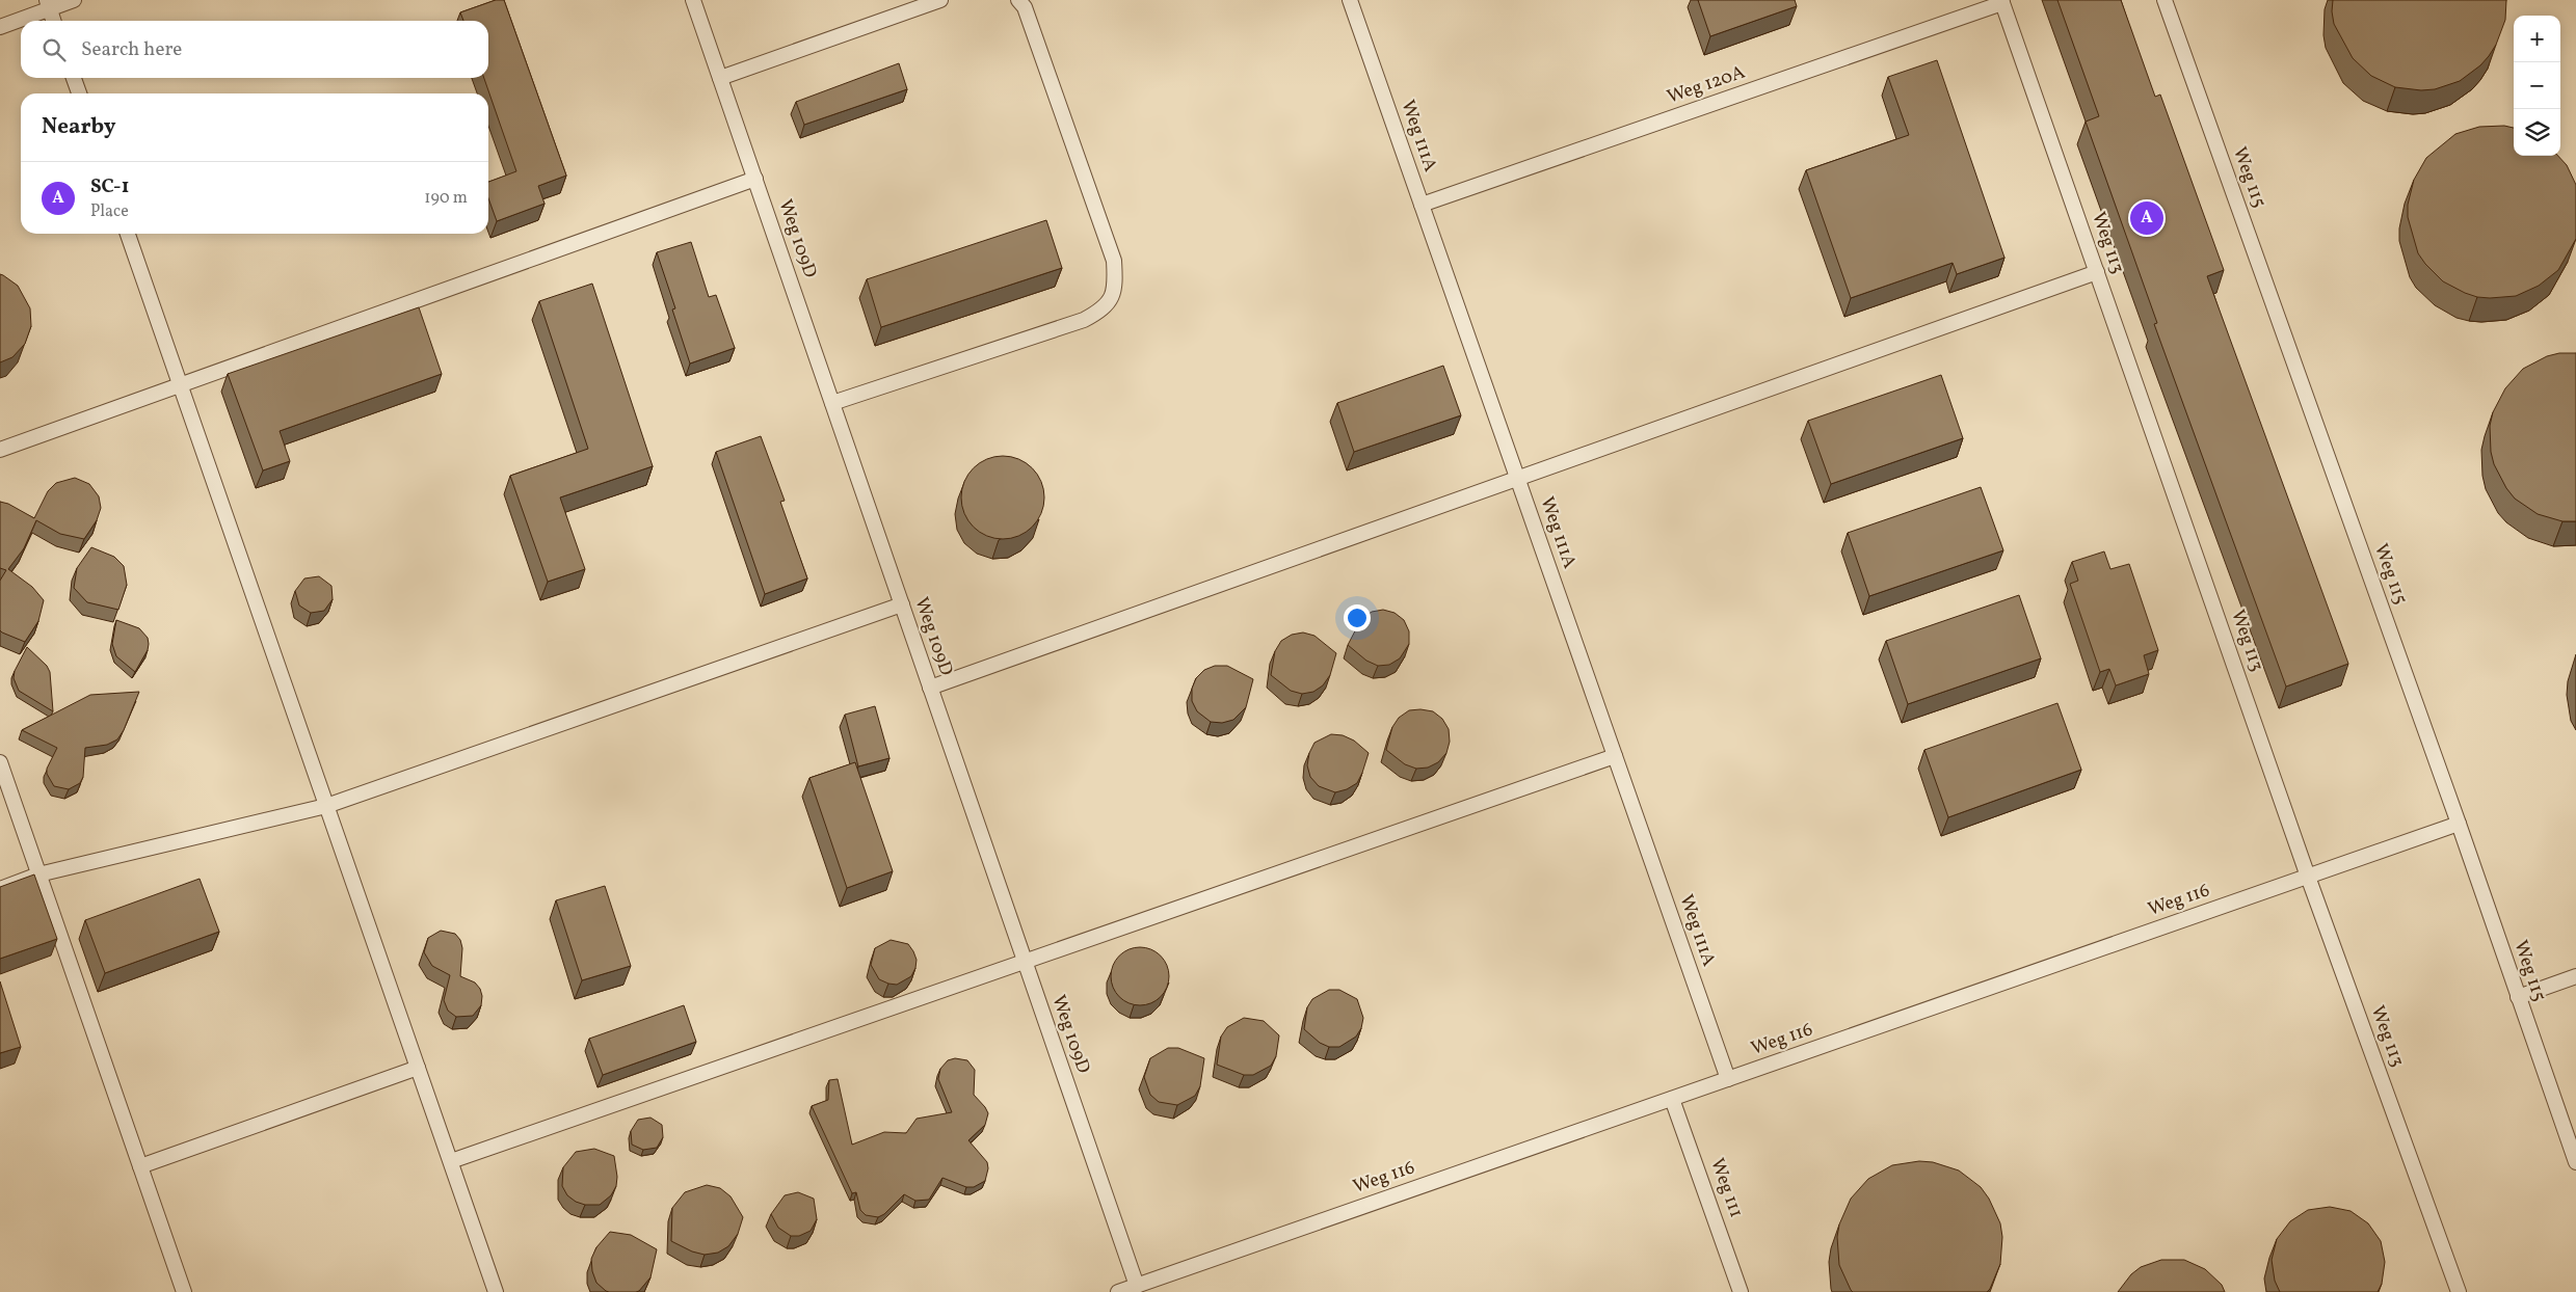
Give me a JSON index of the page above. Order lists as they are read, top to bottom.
{
  "streets": {
    "lane": [
      "Weg 120A",
      "Weg 111A",
      "Weg 115",
      "Weg 109D",
      "Weg 113",
      "Weg 116",
      "Weg 111"
    ]
  },
  "crossings": [
    ["Weg 120A", "Weg 111A"],
    ["Weg 120A", "Weg 113"],
    ["Weg 111A", "Weg 116"],
    ["Weg 115", "Weg 116"],
    ["Weg 109D", "Weg 116"],
    ["Weg 113", "Weg 116"],
    ["Weg 116", "Weg 111"]
  ],
  "page": {
    "map_buttons": ["+", "−"],
    "search": "Search here",
    "heading": "Nearby",
    "list": [
      {
        "mark": "A",
        "name": "SC-1",
        "note": "Place",
        "value": "190 m"
      }
    ],
    "pins": "A"
  }
}
